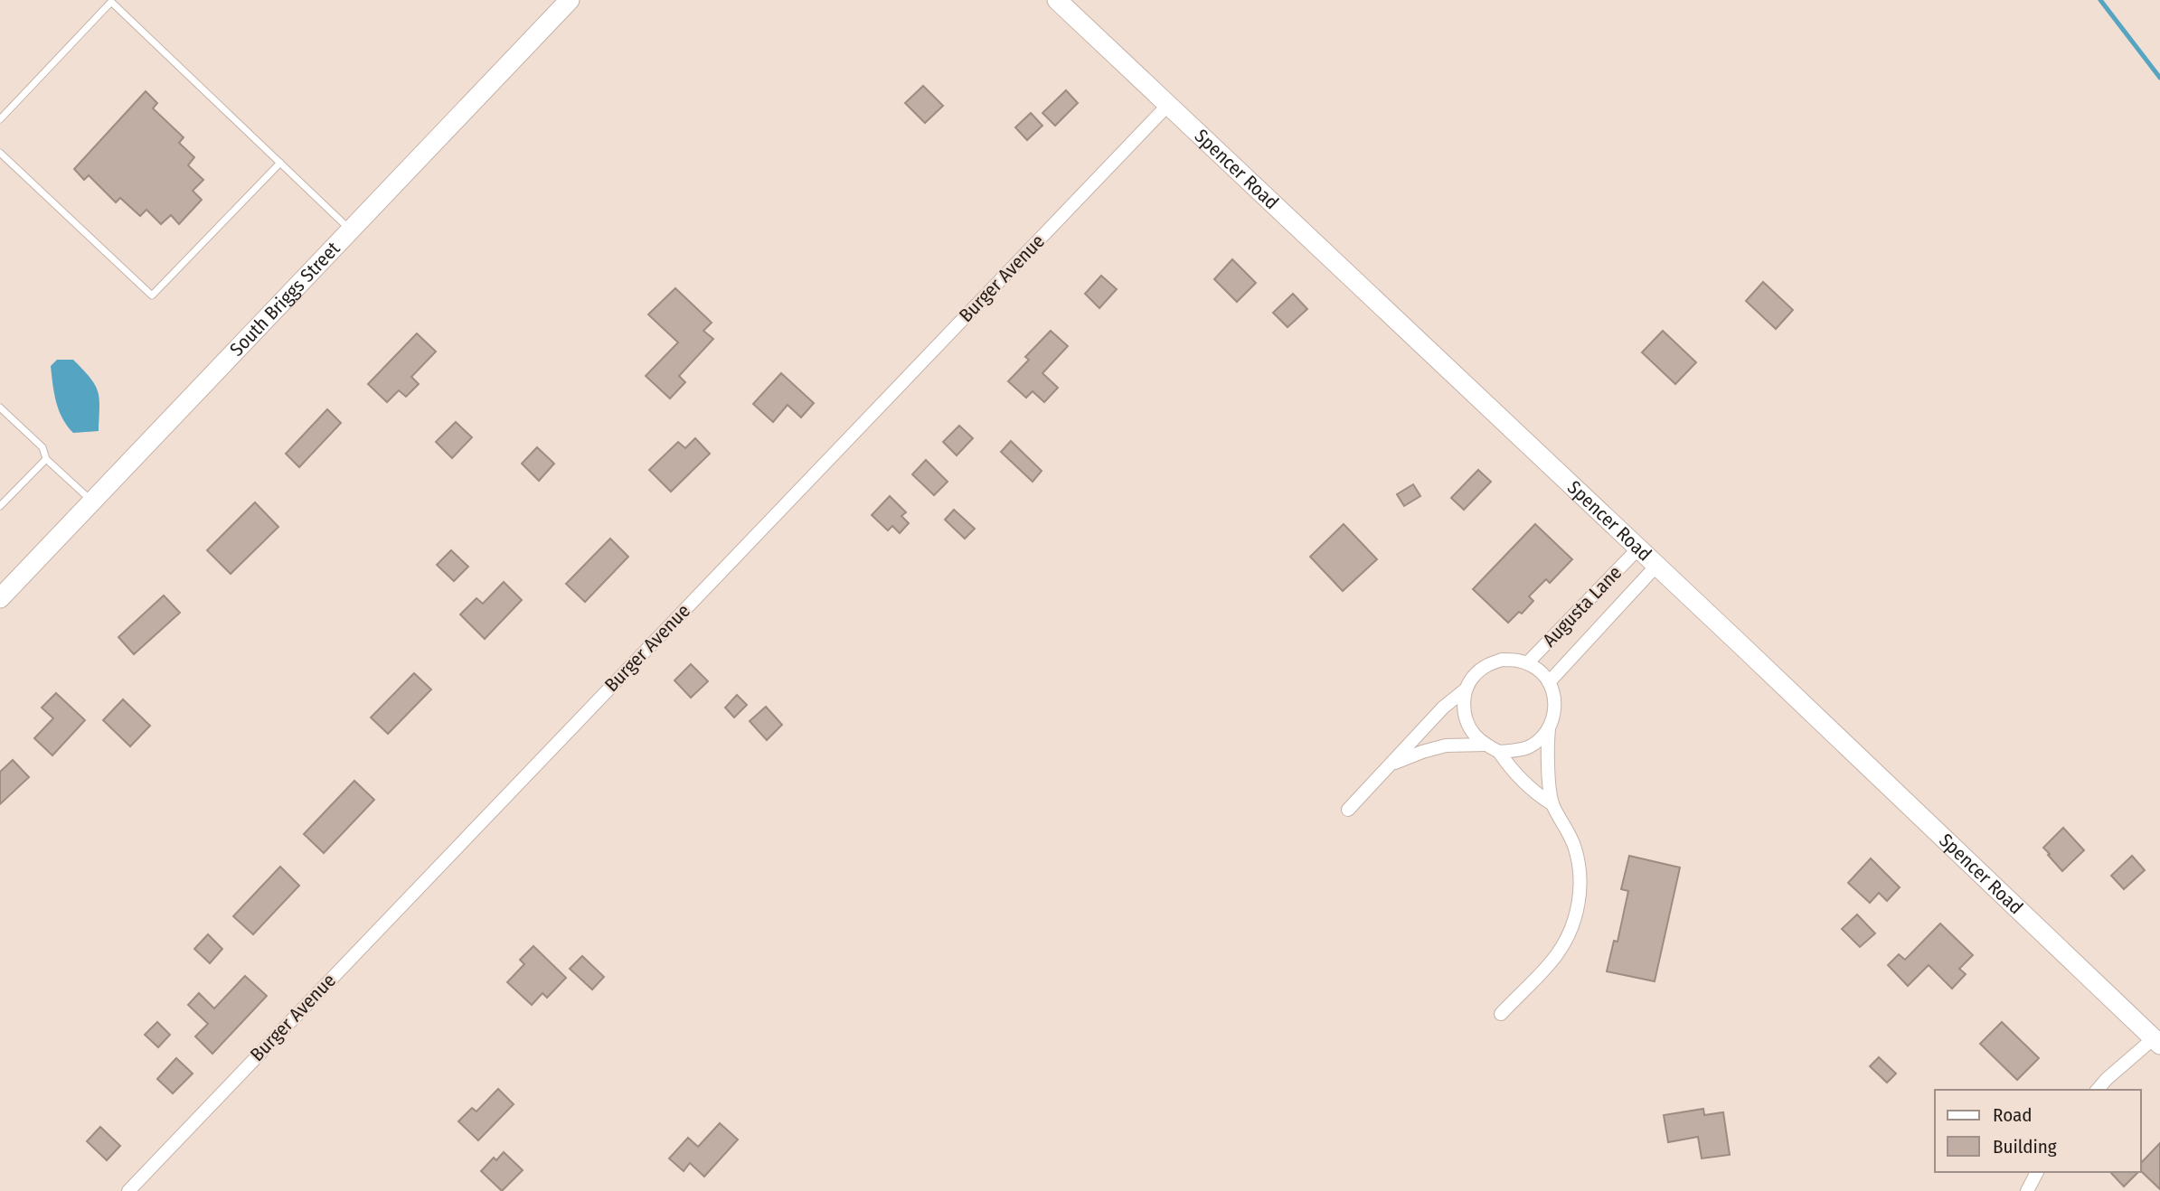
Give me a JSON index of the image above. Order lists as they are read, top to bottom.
{
  "streets": {
    "street": [
      "Spencer Road",
      "Burger Avenue",
      "South Briggs Street",
      "Augusta Lane"
    ]
  },
  "crossings": [
    ["Spencer Road", "Burger Avenue"],
    ["Spencer Road", "Augusta Lane"]
  ],
  "legend": ["Road", "Building"]
}
